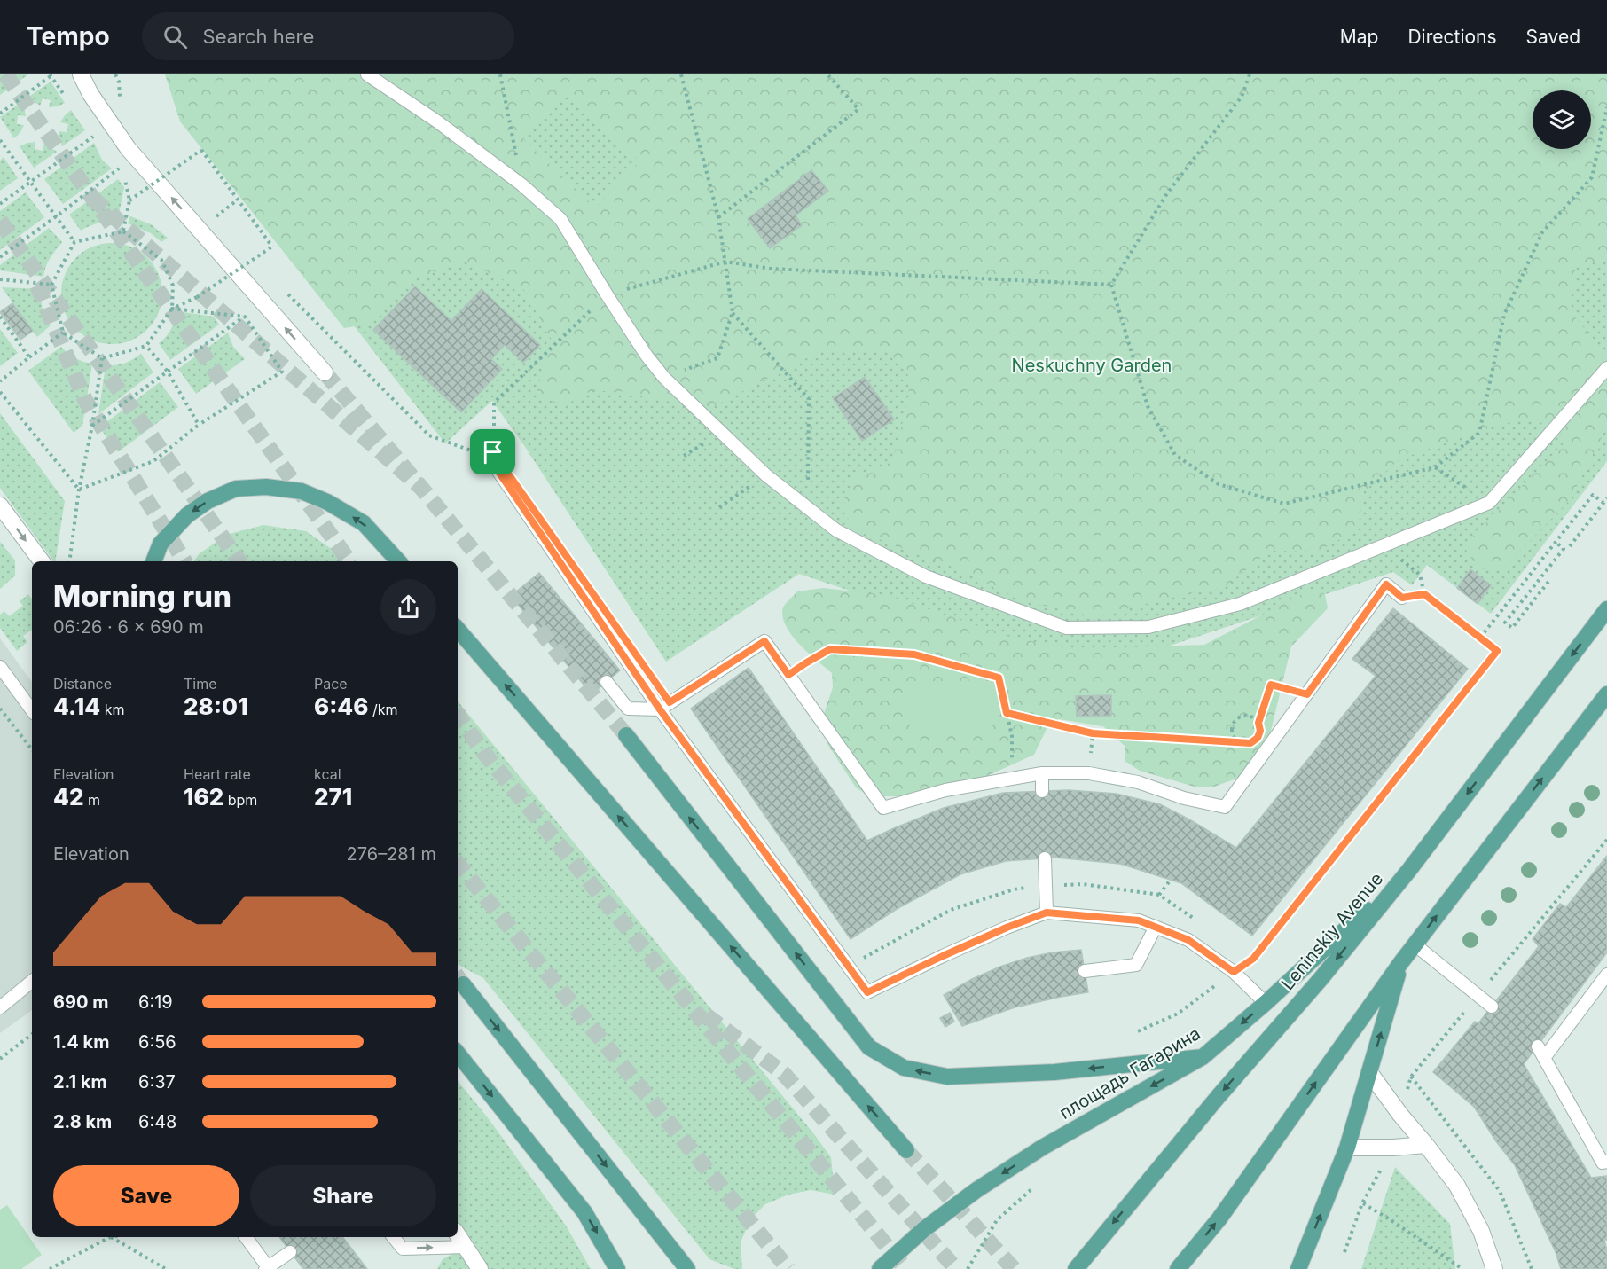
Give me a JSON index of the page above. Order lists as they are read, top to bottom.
{
  "streets": {
    "main road": ["Leninskiy Avenue", "площадь Гагарина"]
  },
  "crossings": [
    ["Leninskiy Avenue", "площадь Гагарина"]
  ],
  "parks": ["Neskuchny Garden"],
  "page": {
    "header": "Tempo",
    "search": "Search here",
    "nav": ["Map", "Directions", "Saved"],
    "heading": ["Morning run", "06:26 · 6 × 690 m"],
    "stats": [
      ["Distance", "4.14 km"],
      ["Time", "28:01"],
      ["Pace", "6:46 /km"],
      ["Elevation", "42 m"],
      ["Heart rate", "162 bpm"],
      ["kcal", "271"]
    ],
    "chart": ["Elevation", "276–281 m"],
    "list": [
      {
        "name": "690 m",
        "note": "6:19"
      },
      {
        "name": "1.4 km",
        "note": "6:56"
      },
      {
        "name": "2.1 km",
        "note": "6:37"
      },
      {
        "name": "2.8 km",
        "note": "6:48"
      }
    ],
    "buttons": ["Save", "Share"]
  }
}
